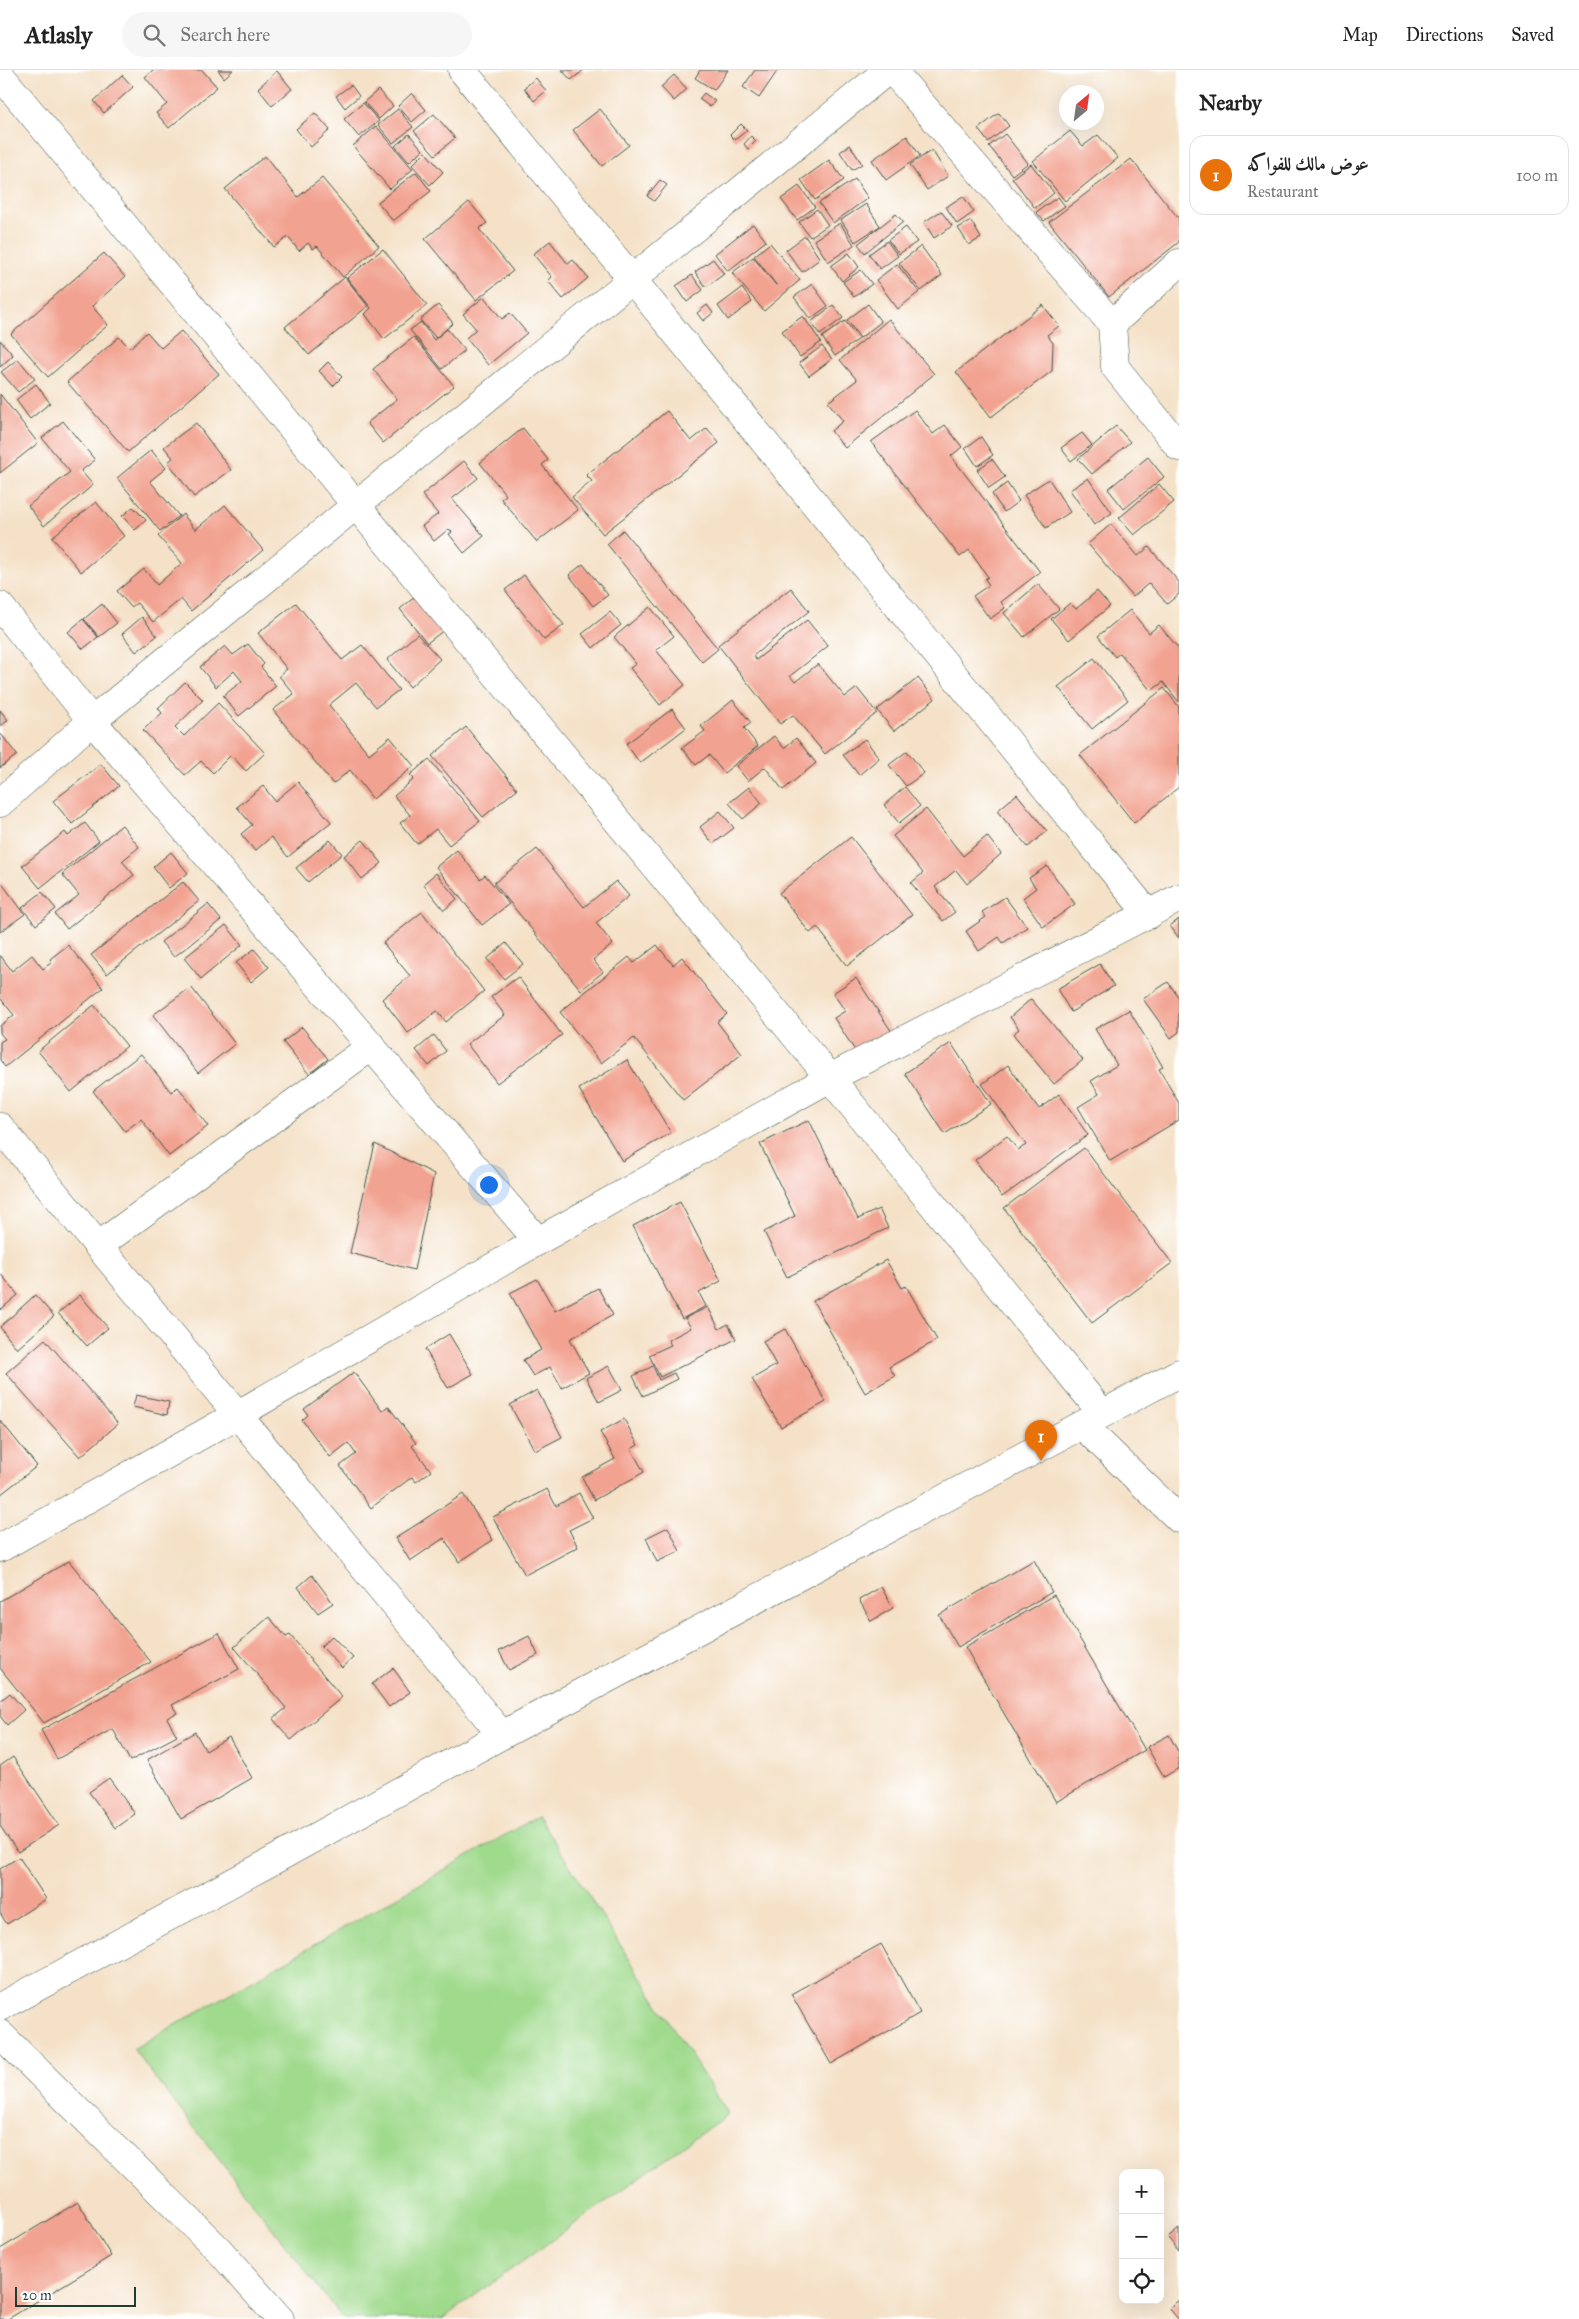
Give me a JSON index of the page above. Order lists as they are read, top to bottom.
{
  "scale_bar": "20 m",
  "north": "top right",
  "page": {
    "header": "Atlasly",
    "search": "Search here",
    "nav": ["Map", "Directions", "Saved"],
    "heading": "Nearby",
    "list": [
      {
        "mark": "1",
        "name": "عوض مالك للفواكه",
        "note": "Restaurant",
        "value": "100 m"
      }
    ],
    "pins": "1",
    "map_buttons": ["+", "−"],
    "scale": "20 m"
  }
}
